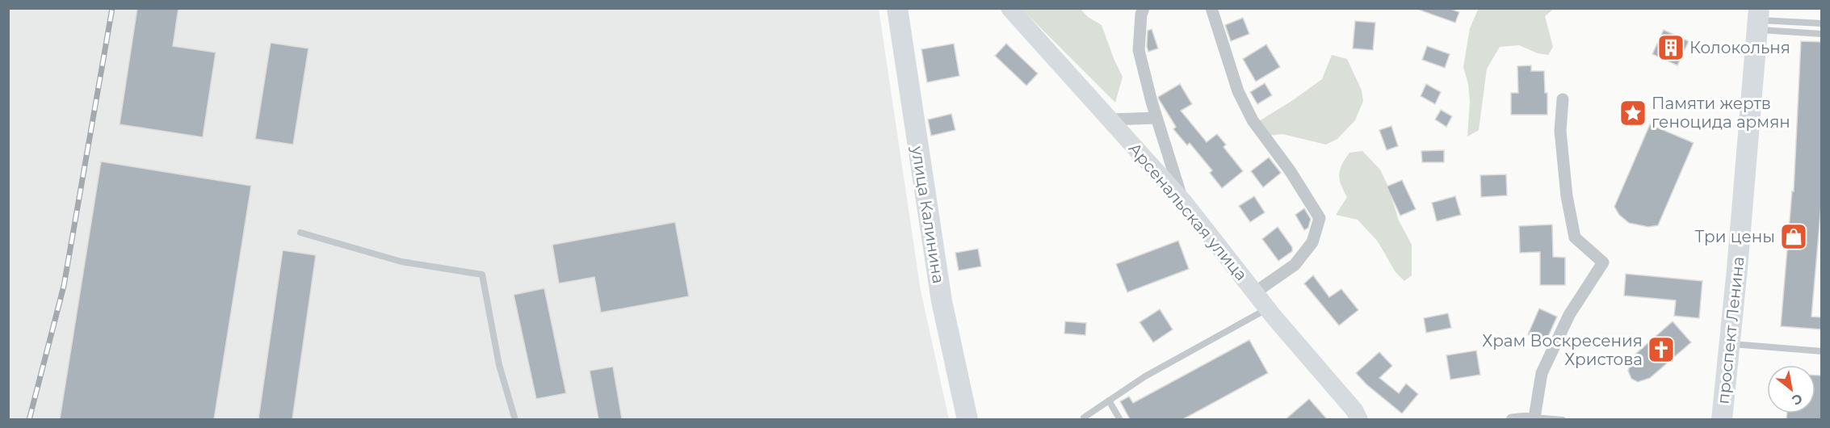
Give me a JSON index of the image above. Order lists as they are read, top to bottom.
{
  "streets": {
    "main road": ["улица Калинина", "проспект Ленина"],
    "street": ["Арсенальская улица"]
  },
  "places": {
    "building": ["Колокольня"],
    "place": ["Памяти жертв геноцида армян"],
    "shop": ["Три цены"],
    "church": ["Храм Воскресения Христова"]
  },
  "north": "bottom right"
}
